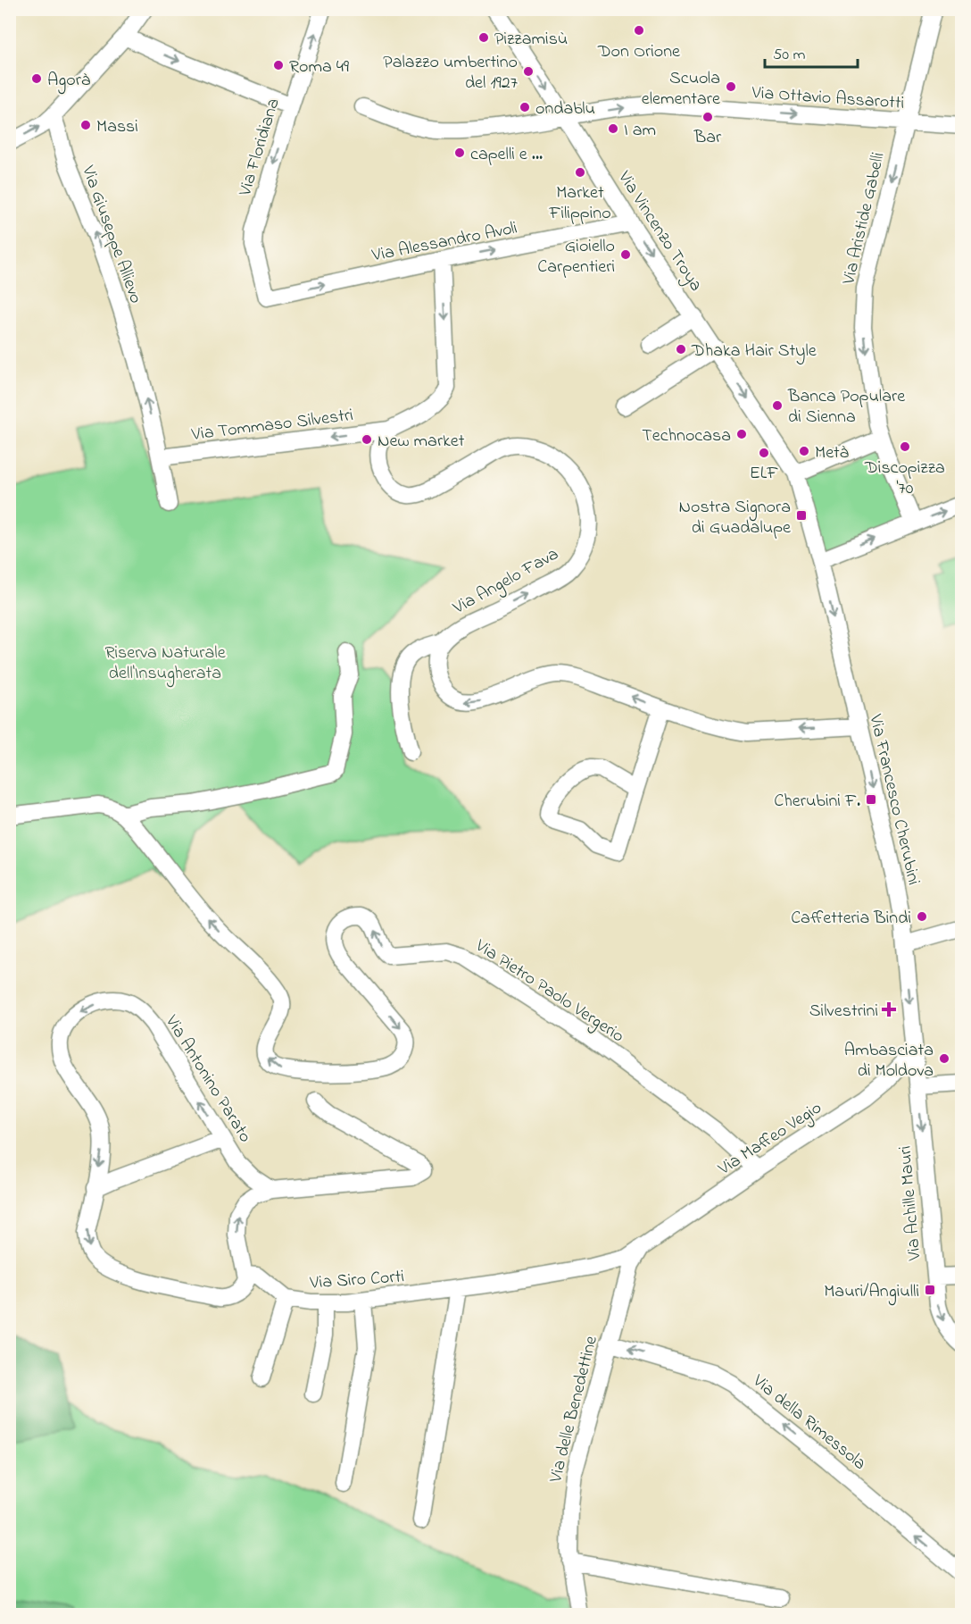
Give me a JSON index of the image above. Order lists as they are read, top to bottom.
{
  "streets": {
    "street": [
      "Via Ottavio Assarotti",
      "Via Floridiana",
      "Via Aristide Gabelli",
      "Via Vincenzo Troya",
      "Via Giuseppe Allievo",
      "Via Alessandro Avoli",
      "Via Tommaso Silvestri",
      "Via Angelo Fava",
      "Via Francesco Cherubini",
      "Via Pietro Paolo Vergerio",
      "Via Antonino Parato",
      "Via Maffeo Vegio",
      "Via Achille Mauri",
      "Via Siro Corti",
      "Via delle Benedettine",
      "Via della Rimessola"
    ]
  },
  "crossings": [
    ["Via Ottavio Assarotti", "Via Aristide Gabelli"],
    ["Via Ottavio Assarotti", "Via Vincenzo Troya"],
    ["Via Floridiana", "Via Alessandro Avoli"],
    ["Via Vincenzo Troya", "Via Alessandro Avoli"],
    ["Via Vincenzo Troya", "Via Francesco Cherubini"],
    ["Via Giuseppe Allievo", "Via Tommaso Silvestri"],
    ["Via Tommaso Silvestri", "Via Angelo Fava"],
    ["Via Francesco Cherubini", "Via Maffeo Vegio"],
    ["Via Francesco Cherubini", "Via Achille Mauri"],
    ["Via Pietro Paolo Vergerio", "Via Maffeo Vegio"],
    ["Via Antonino Parato", "Via Siro Corti"],
    ["Via Maffeo Vegio", "Via Achille Mauri"],
    ["Via Maffeo Vegio", "Via Siro Corti"],
    ["Via Maffeo Vegio", "Via delle Benedettine"],
    ["Via Siro Corti", "Via delle Benedettine"],
    ["Via delle Benedettine", "Via della Rimessola"]
  ],
  "one_way": [
    "Via Ottavio Assarotti",
    "Via Aristide Gabelli",
    "Via Vincenzo Troya",
    "Via Giuseppe Allievo",
    "Via Alessandro Avoli",
    "Via Tommaso Silvestri",
    "Via Francesco Cherubini",
    "Via Achille Mauri",
    "Via della Rimessola"
  ],
  "parks": ["Riserva Naturale dell'Insugherata"],
  "places": {
    "other": [
      "Don Orione",
      "Pizzamisù",
      "Roma 49",
      "Palazzo umbertino del 1927",
      "Agorà",
      "Scuola elementare",
      "ondablu",
      "Bar",
      "Massi",
      "I am",
      "capelli e ...",
      "Market Filippino",
      "Gioiello Carpentieri",
      "Dhaka Hair Style",
      "Banca Populare di Sienna",
      "Technocasa",
      "New market",
      "Discopizza '70",
      "Metà",
      "ELF",
      "Caffetteria Bindi",
      "Ambasciata di Moldova"
    ],
    "transit": ["Nostra Signora di Guadalupe", "Cherubini F.", "Mauri/Angiulli"],
    "health": ["Silvestrini"]
  },
  "scale_bar": "50 m"
}
